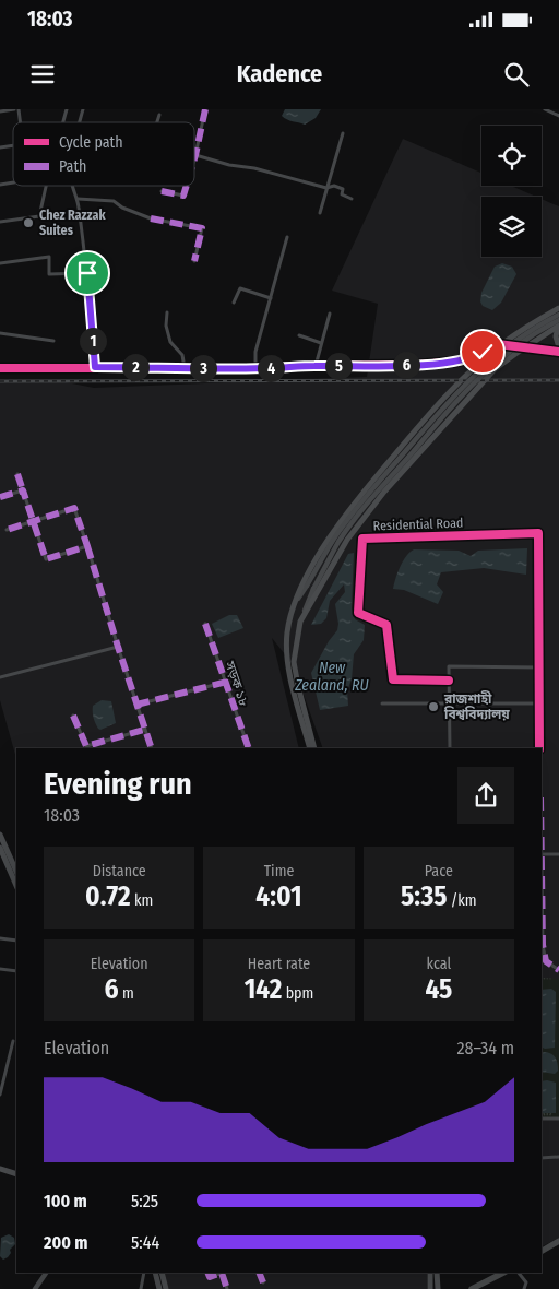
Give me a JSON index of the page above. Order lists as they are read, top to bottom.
{
  "streets": {
    "street": ["Residential Road", "সড়ক ১৮"]
  },
  "water": ["New Zealand, RU"],
  "places": ["Chez Razzak Suites", "রাজশাহী বিশ্ববিদ্যালয়"],
  "legend": ["Cycle path", "Path"],
  "page": {
    "status": "18:03",
    "header": "Kadence",
    "pins": [
      "1",
      "6",
      "5",
      "2",
      "3",
      "4"
    ],
    "heading": ["Evening run", "18:03"],
    "stats": [
      ["Distance", "0.72 km"],
      ["Time", "4:01"],
      ["Pace", "5:35 /km"],
      ["Elevation", "6 m"],
      ["Heart rate", "142 bpm"],
      ["kcal", "45"]
    ],
    "chart": ["Elevation", "28–34 m"],
    "list": [
      {
        "name": "100 m",
        "note": "5:25"
      },
      {
        "name": "200 m",
        "note": "5:44"
      }
    ]
  }
}
